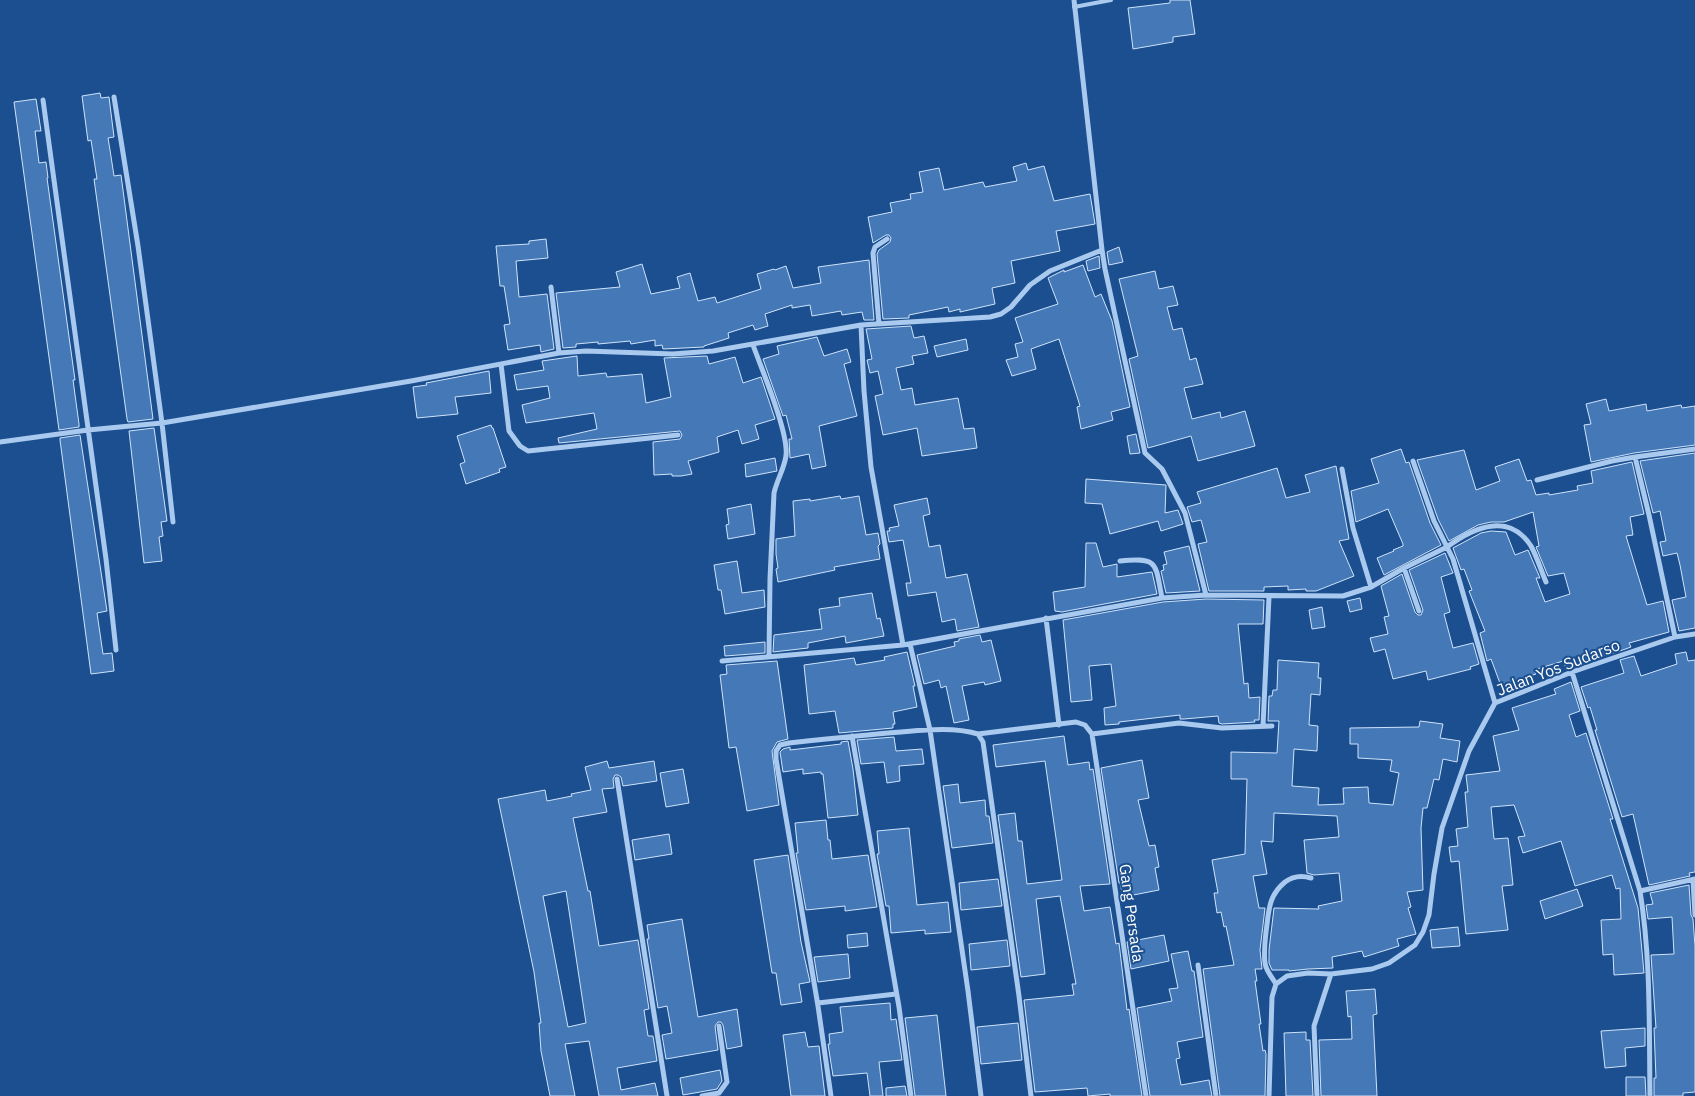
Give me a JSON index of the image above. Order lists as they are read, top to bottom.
{
  "streets": {
    "street": ["Jalan Yos Sudarso", "Gang Persada"]
  }
}
